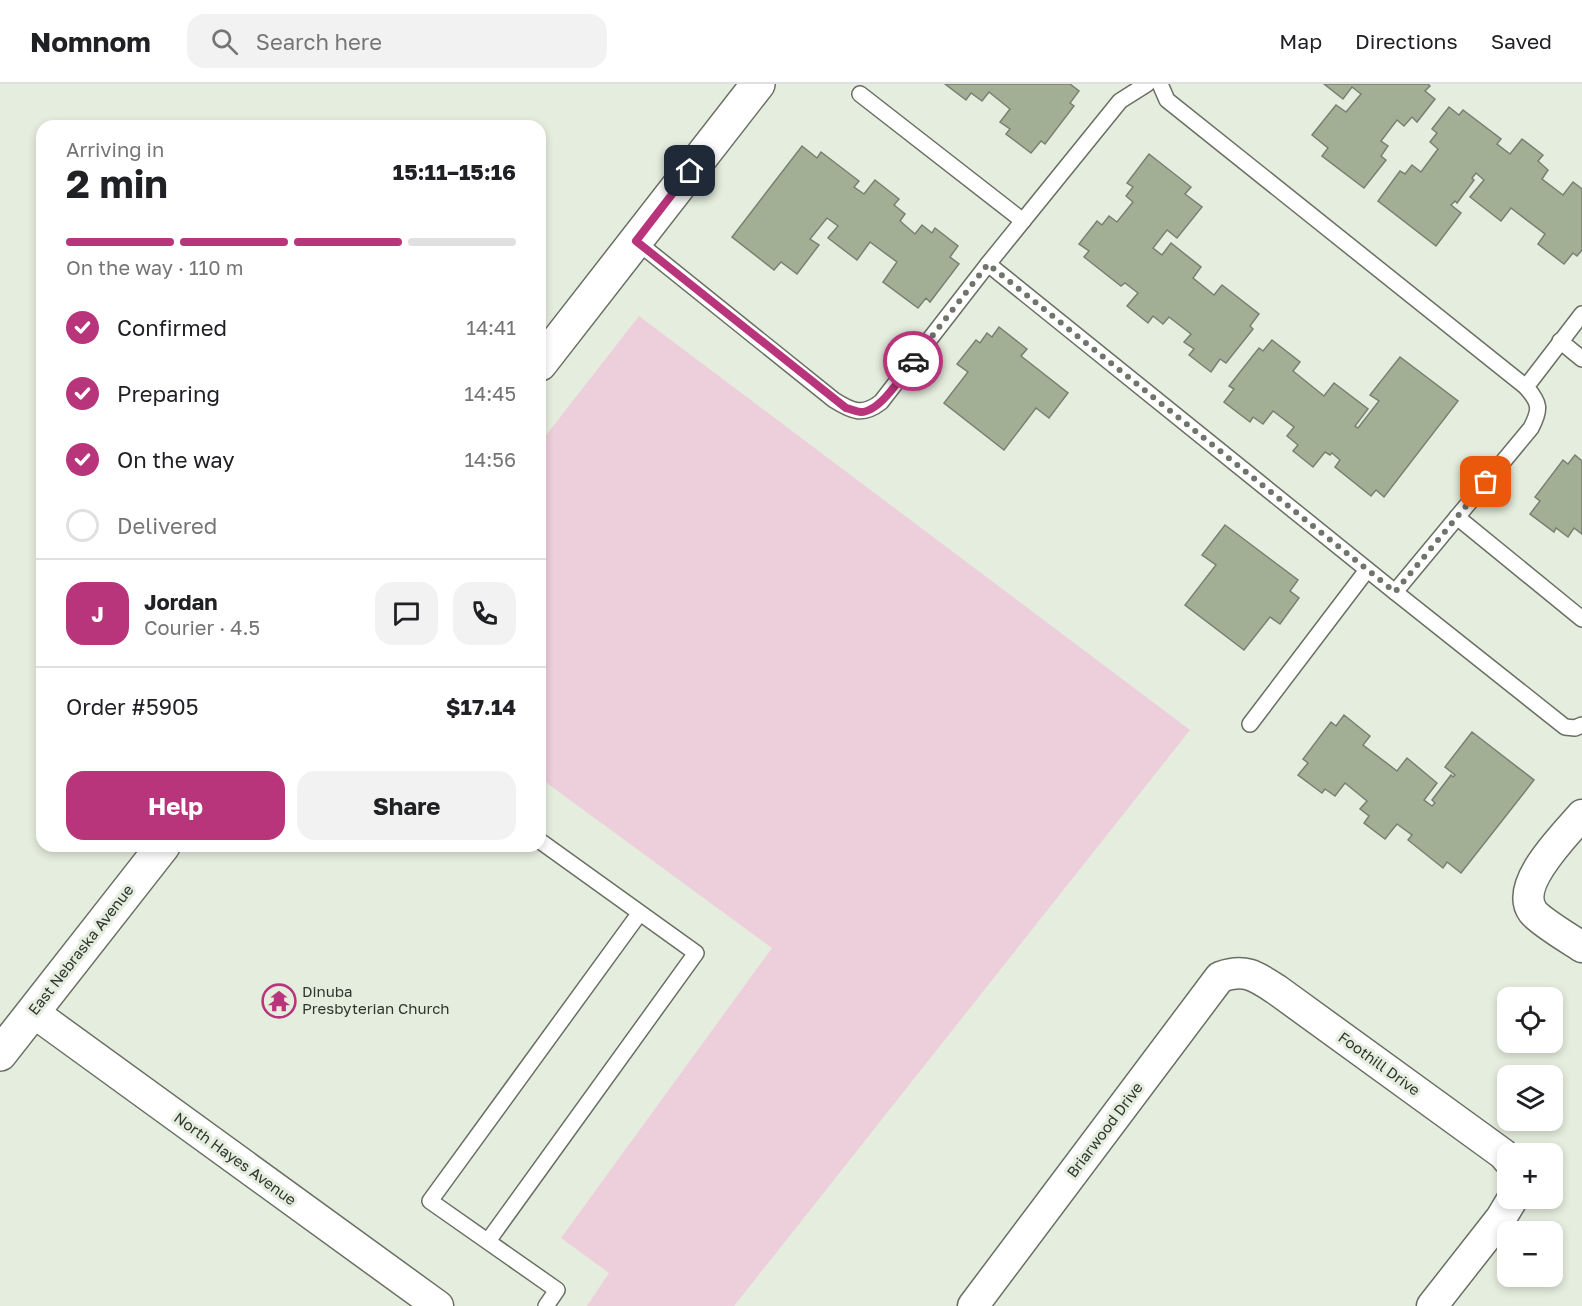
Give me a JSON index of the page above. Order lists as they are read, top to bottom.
{
  "streets": {
    "street": [
      "East Nebraska Avenue",
      "Foothill Drive",
      "Briarwood Drive",
      "North Hayes Avenue"
    ]
  },
  "crossings": [
    ["East Nebraska Avenue", "North Hayes Avenue"],
    ["Foothill Drive", "Briarwood Drive"]
  ],
  "places": {
    "temple": ["Dinuba Presbyterian Church"]
  },
  "page": {
    "header": "Nomnom",
    "search": "Search here",
    "nav": ["Map", "Directions", "Saved"],
    "heading": ["2 min", "Arriving in", "15:11–15:16"],
    "panel": [
      "Jordan",
      "Courier · 4.5",
      "Order #5905",
      "$17.14"
    ],
    "bar": "On the way · 110 m",
    "list": [
      ["Confirmed", "14:41"],
      ["Preparing", "14:45"],
      ["On the way", "14:56"],
      "Delivered"
    ],
    "round": "J",
    "buttons": ["Help", "Share"],
    "map_buttons": ["+", "−"]
  }
}
